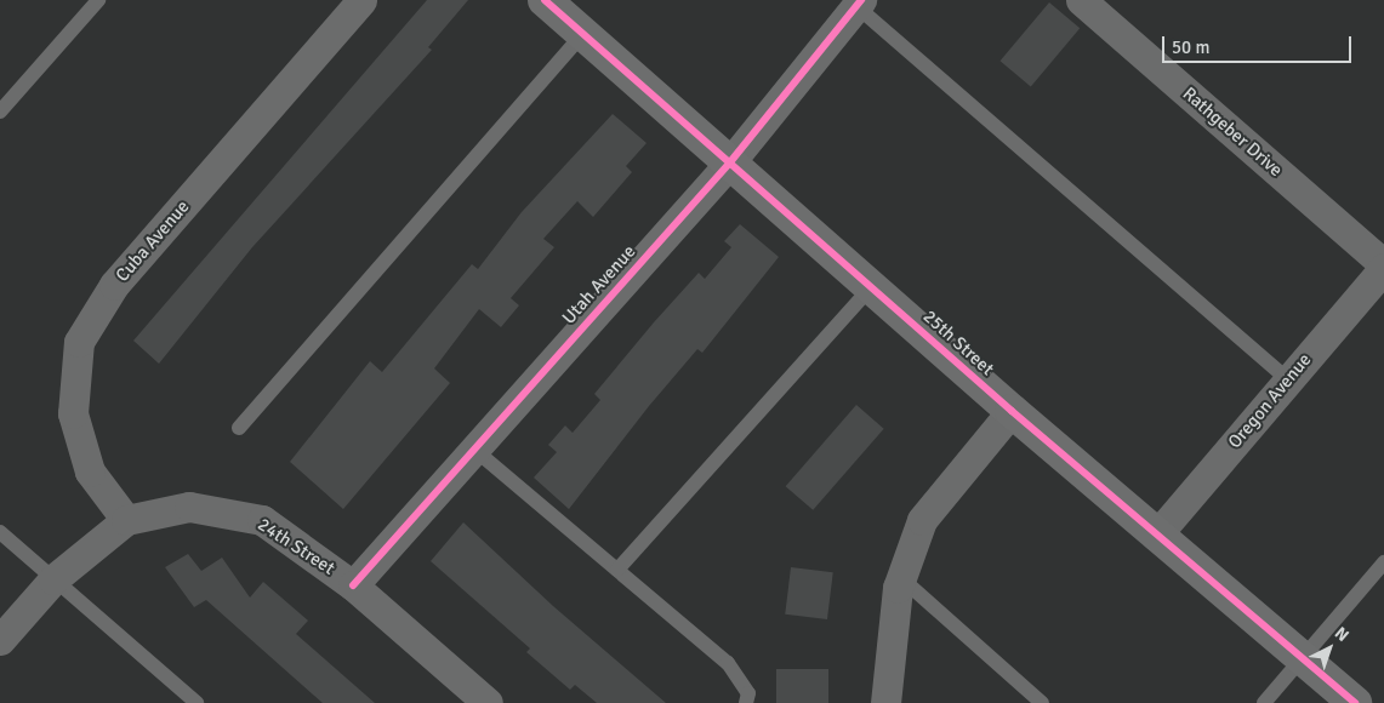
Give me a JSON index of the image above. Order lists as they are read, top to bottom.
{
  "streets": {
    "street": [
      "Rathgeber Drive",
      "Cuba Avenue",
      "Utah Avenue",
      "25th Street",
      "Oregon Avenue",
      "24th Street"
    ]
  },
  "crossings": [
    ["Rathgeber Drive", "Oregon Avenue"],
    ["Cuba Avenue", "24th Street"],
    ["Utah Avenue", "25th Street"],
    ["Utah Avenue", "24th Street"],
    ["25th Street", "Oregon Avenue"]
  ],
  "scale_bar": "50 m",
  "north": "top right"
}
